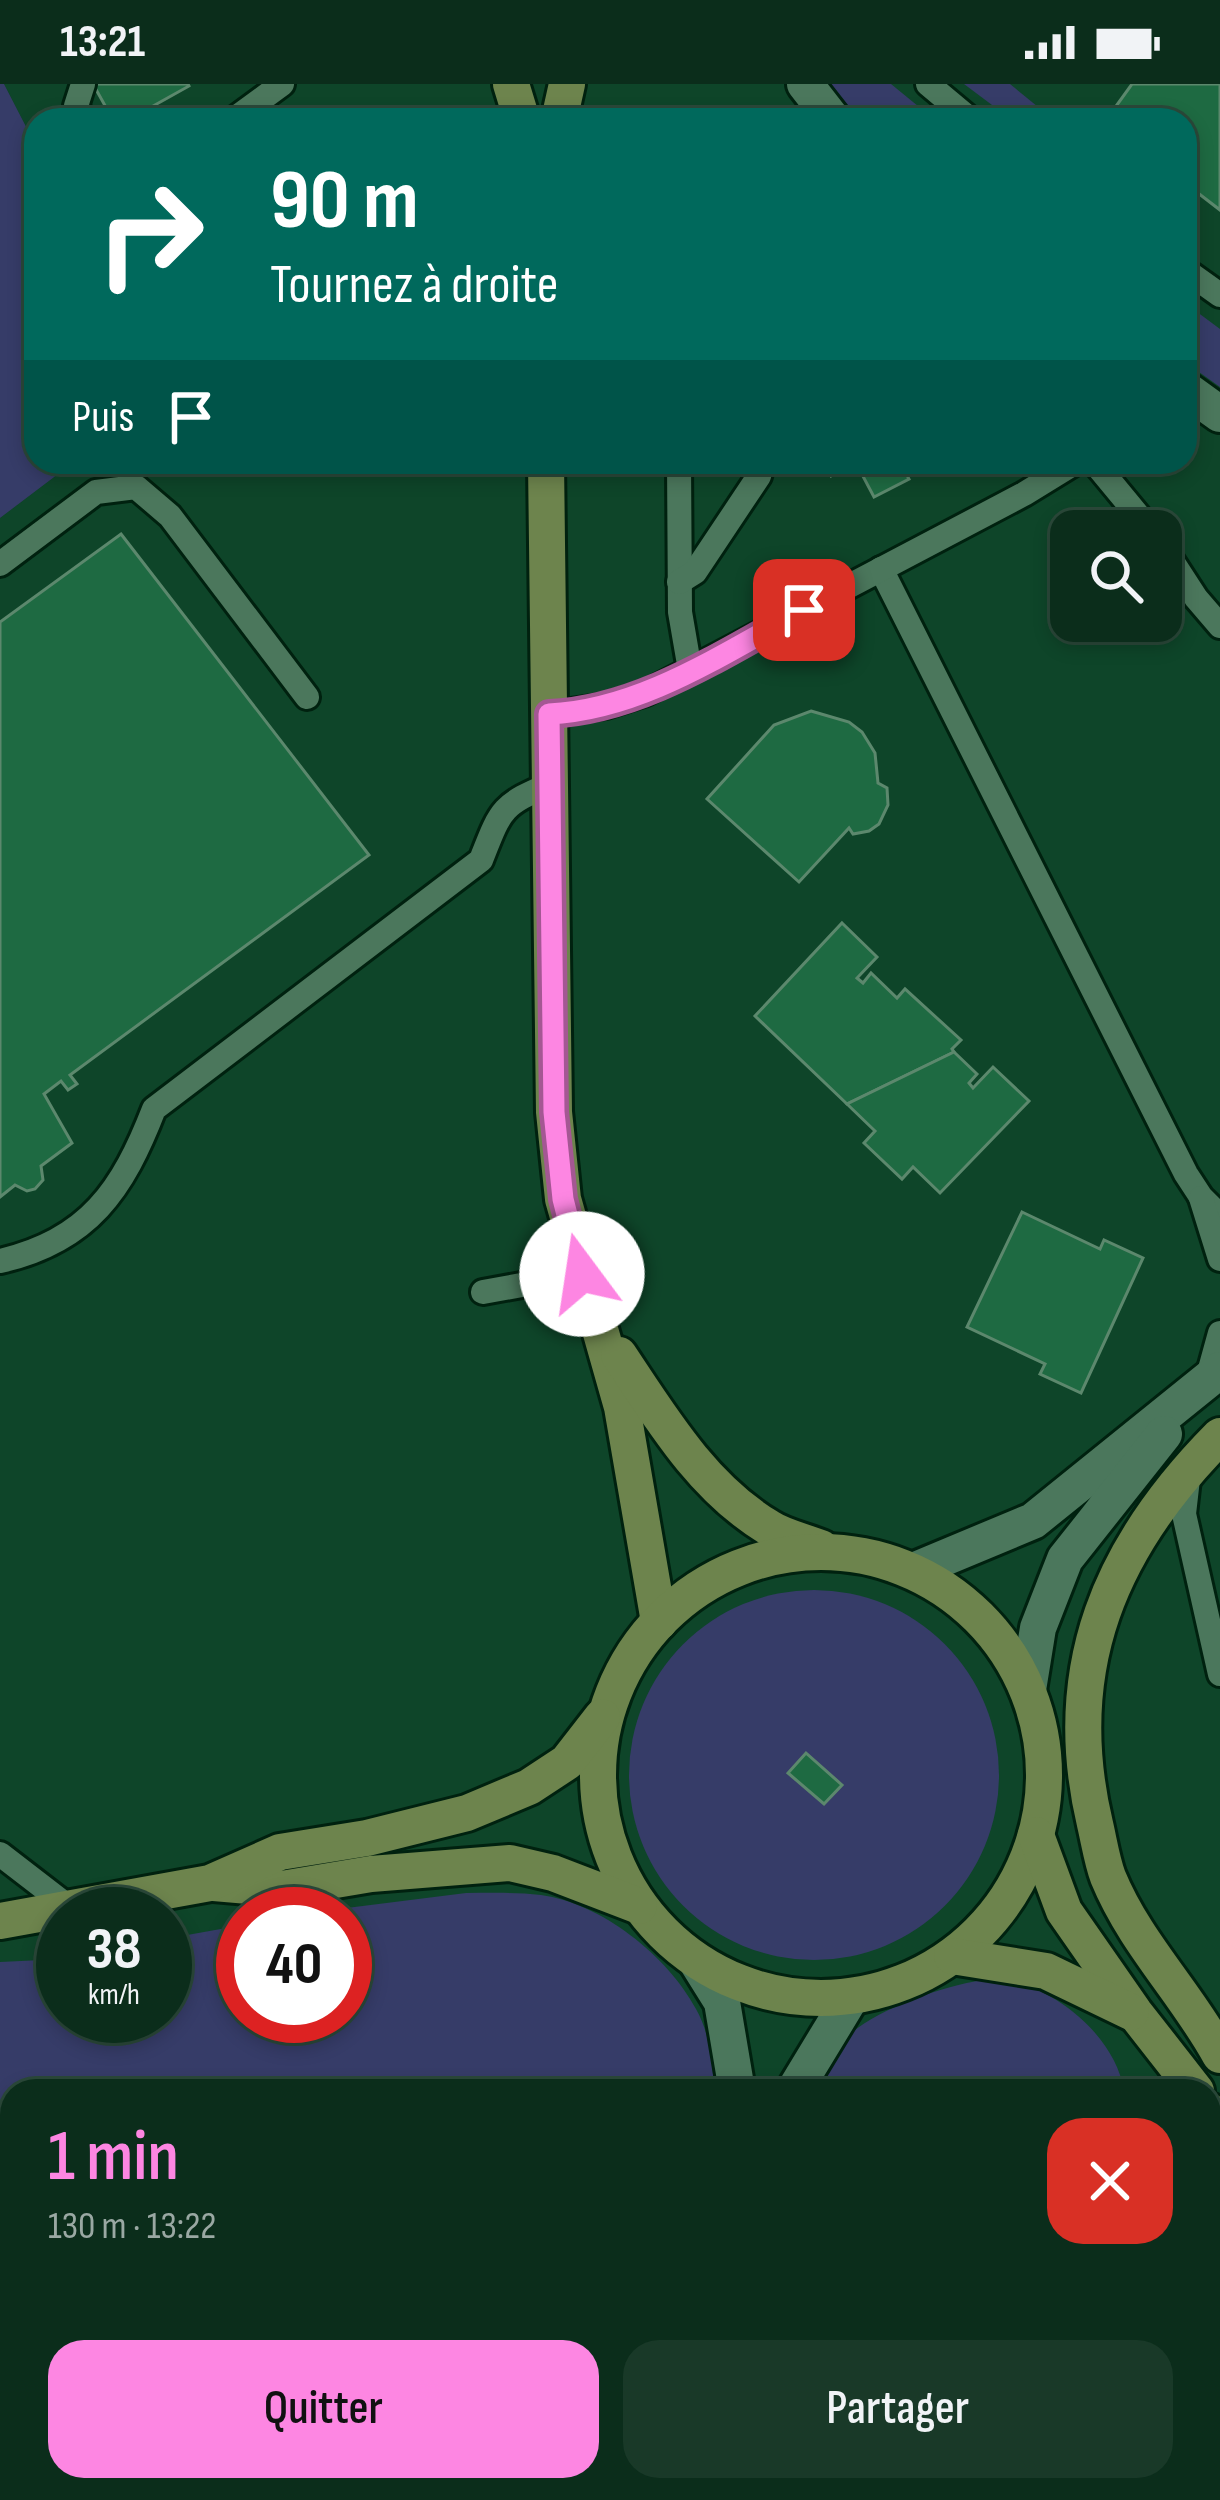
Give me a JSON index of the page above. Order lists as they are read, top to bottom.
{
  "page": {
    "status": "13:21",
    "turn": ["90 m", "Tournez à droite"],
    "then": "Puis",
    "speed": "38 km/h",
    "limit": "40",
    "heading": ["1 min", "130 m · 13:22"],
    "buttons": ["Quitter", "Partager"]
  }
}
